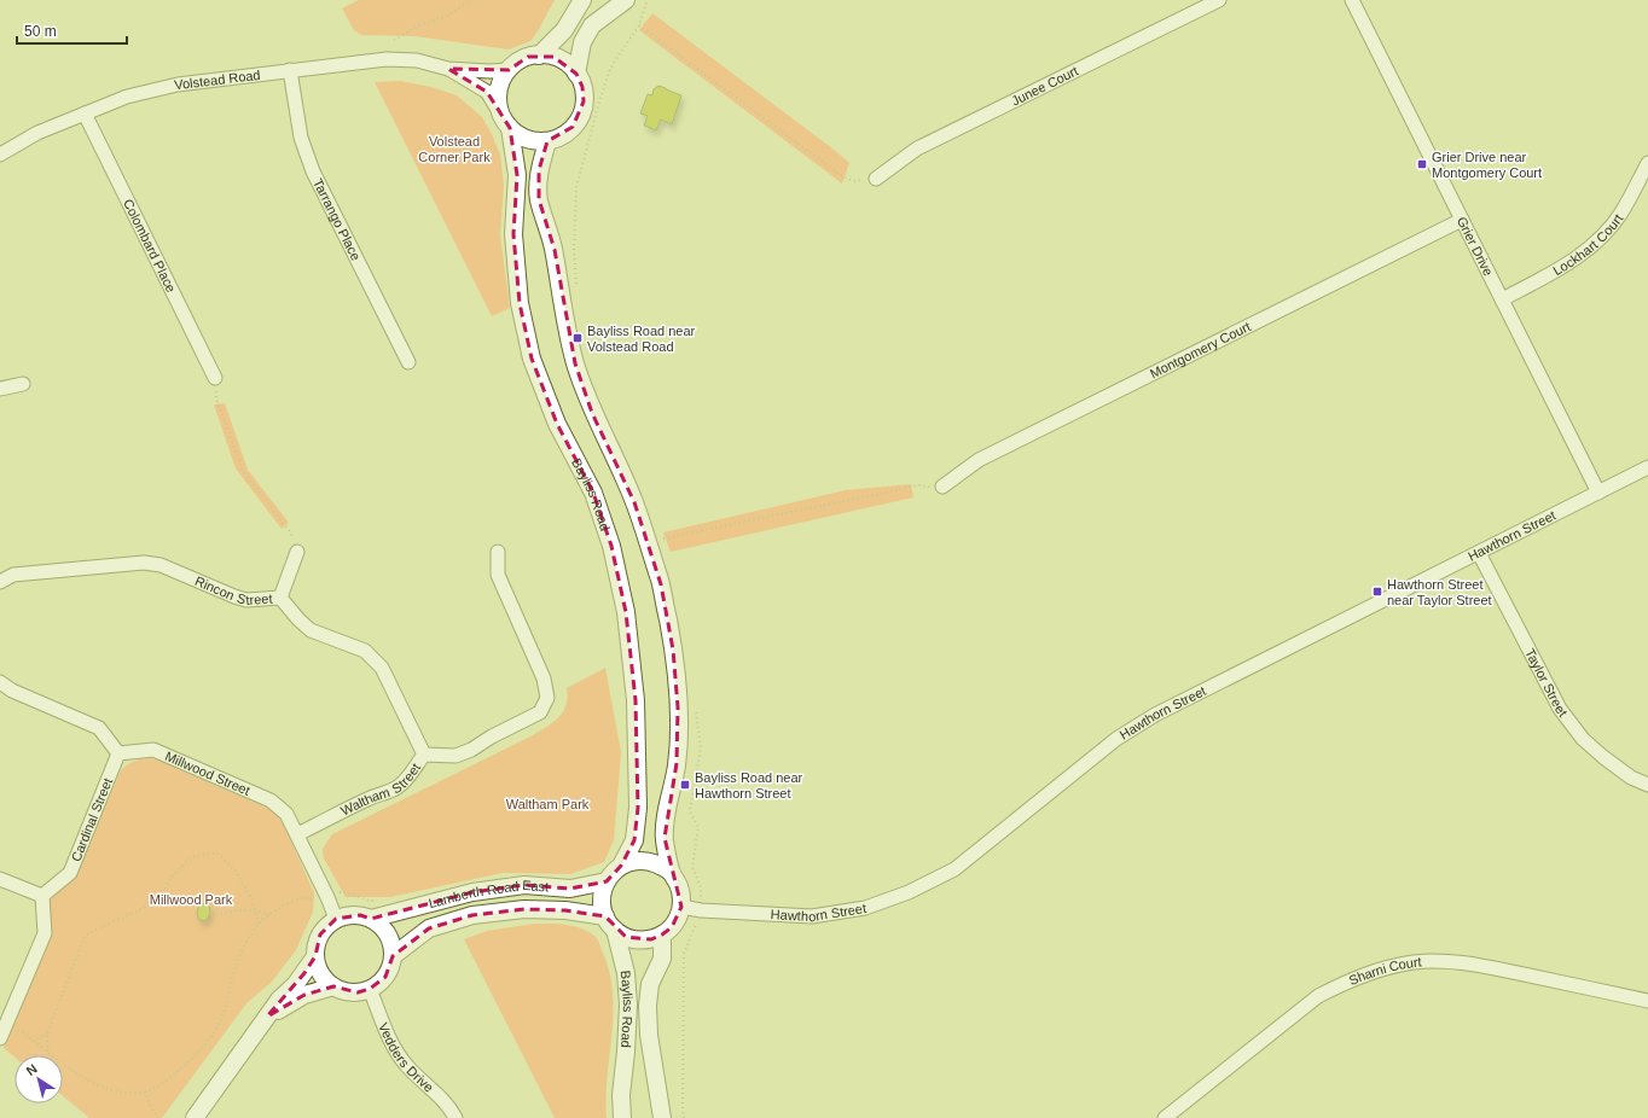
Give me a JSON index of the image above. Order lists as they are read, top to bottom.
{
  "streets": {
    "street": [
      "Volstead Road",
      "Junee Court",
      "Tarrango Place",
      "Lockhart Court",
      "Colombard Place",
      "Grier Drive",
      "Montgomery Court",
      "Bayliss Road",
      "Hawthorn Street",
      "Rincon Street",
      "Taylor Street",
      "Millwood Street",
      "Waltham Street",
      "Cardinal Street",
      "Lamberth Road East",
      "Sharni Court",
      "Vedders Drive"
    ]
  },
  "crossings": [
    ["Volstead Road", "Tarrango Place"],
    ["Volstead Road", "Colombard Place"],
    ["Volstead Road", "Bayliss Road"],
    ["Lockhart Court", "Grier Drive"],
    ["Grier Drive", "Montgomery Court"],
    ["Grier Drive", "Hawthorn Street"],
    ["Bayliss Road", "Hawthorn Street"],
    ["Bayliss Road", "Lamberth Road East"],
    ["Hawthorn Street", "Taylor Street"],
    ["Hawthorn Street", "Lamberth Road East"],
    ["Rincon Street", "Waltham Street"],
    ["Millwood Street", "Waltham Street"],
    ["Millwood Street", "Cardinal Street"],
    ["Millwood Street", "Lamberth Road East"],
    ["Millwood Street", "Vedders Drive"],
    ["Lamberth Road East", "Vedders Drive"]
  ],
  "parks": ["Volstead Corner Park", "Waltham Park", "Millwood Park"],
  "places": {
    "transit": [
      "Grier Drive near Montgomery Court",
      "Bayliss Road near Volstead Road",
      "Hawthorn Street near Taylor Street",
      "Bayliss Road near Hawthorn Street"
    ]
  },
  "scale_bar": "50 m",
  "north": "top left"
}
